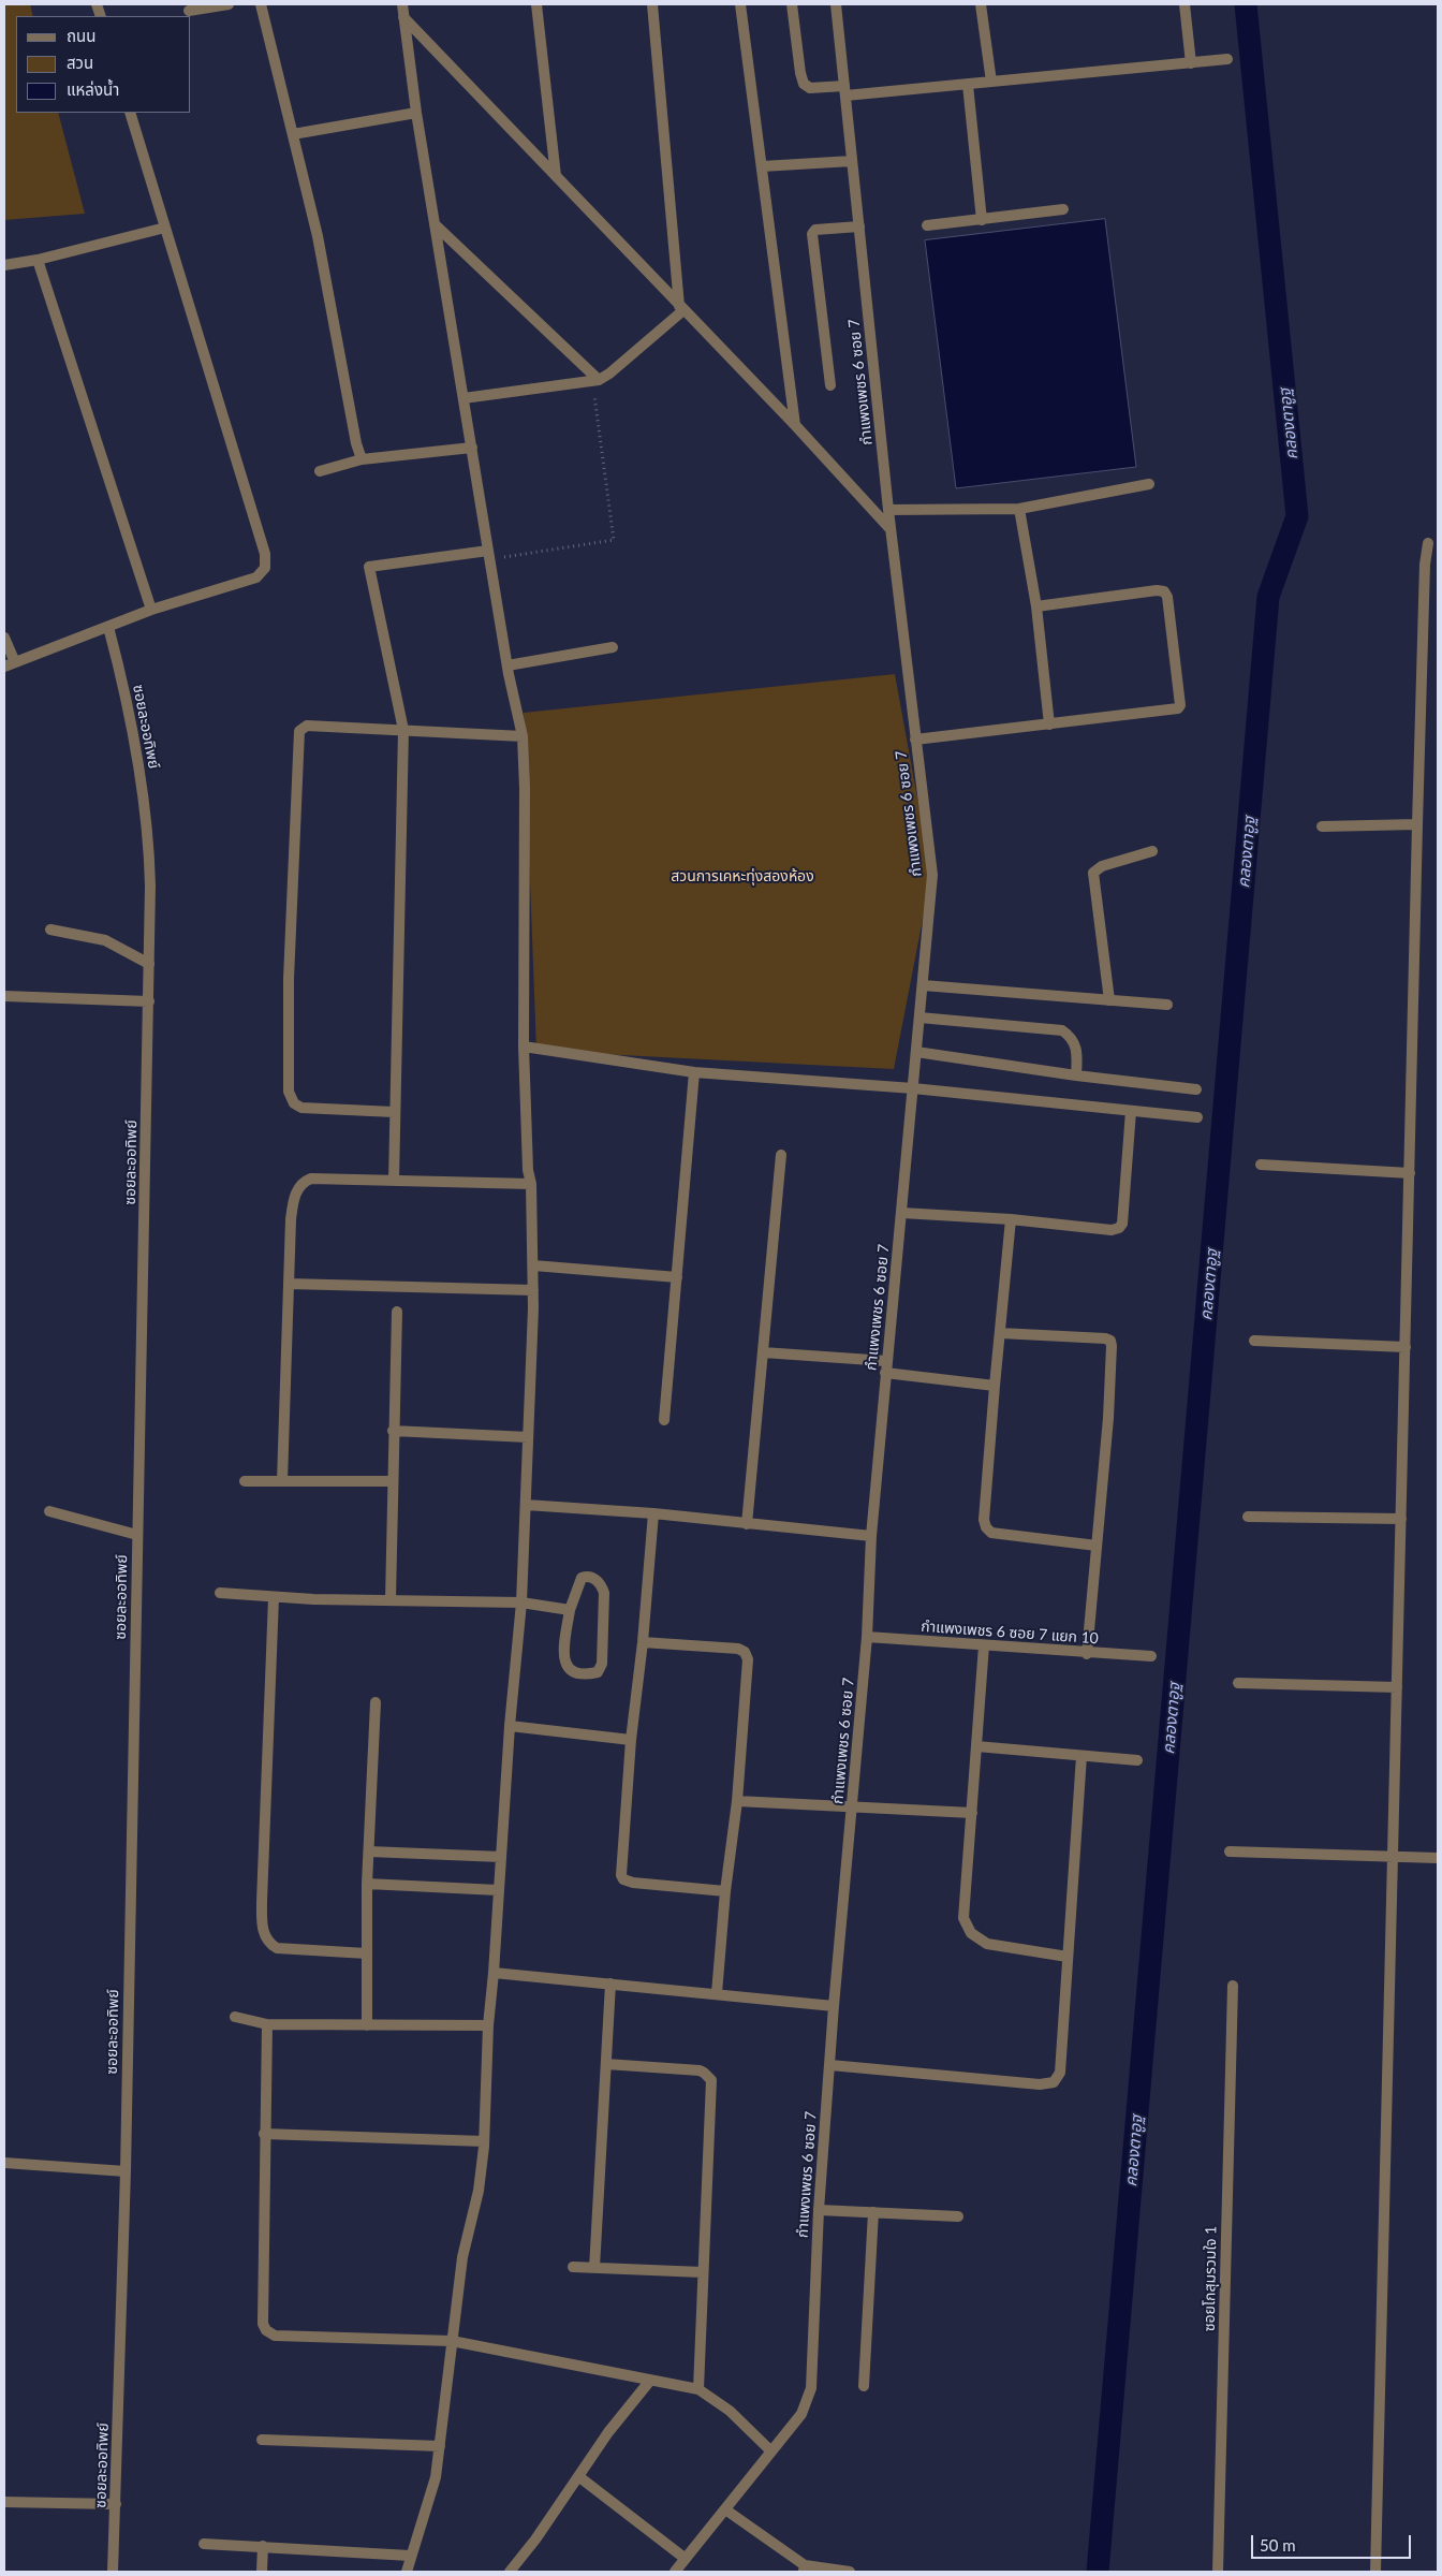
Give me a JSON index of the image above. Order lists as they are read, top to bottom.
{
  "streets": {
    "street": [
      "กำแพงเพชร 6 ซอย 7",
      "ซอยละออทิพย์",
      "กำแพงเพชร 6 ซอย 7 แยก 10",
      "ซอยโกสุมรวมใจ 1"
    ]
  },
  "crossings": [
    ["กำแพงเพชร 6 ซอย 7", "กำแพงเพชร 6 ซอย 7 แยก 10"]
  ],
  "water": ["คลองตาอูฐ"],
  "parks": ["สวนการเคหะทุ่งสองห้อง"],
  "legend": ["ถนน", "สวน", "แหล่งน้ำ"],
  "scale_bar": "50 m"
}
